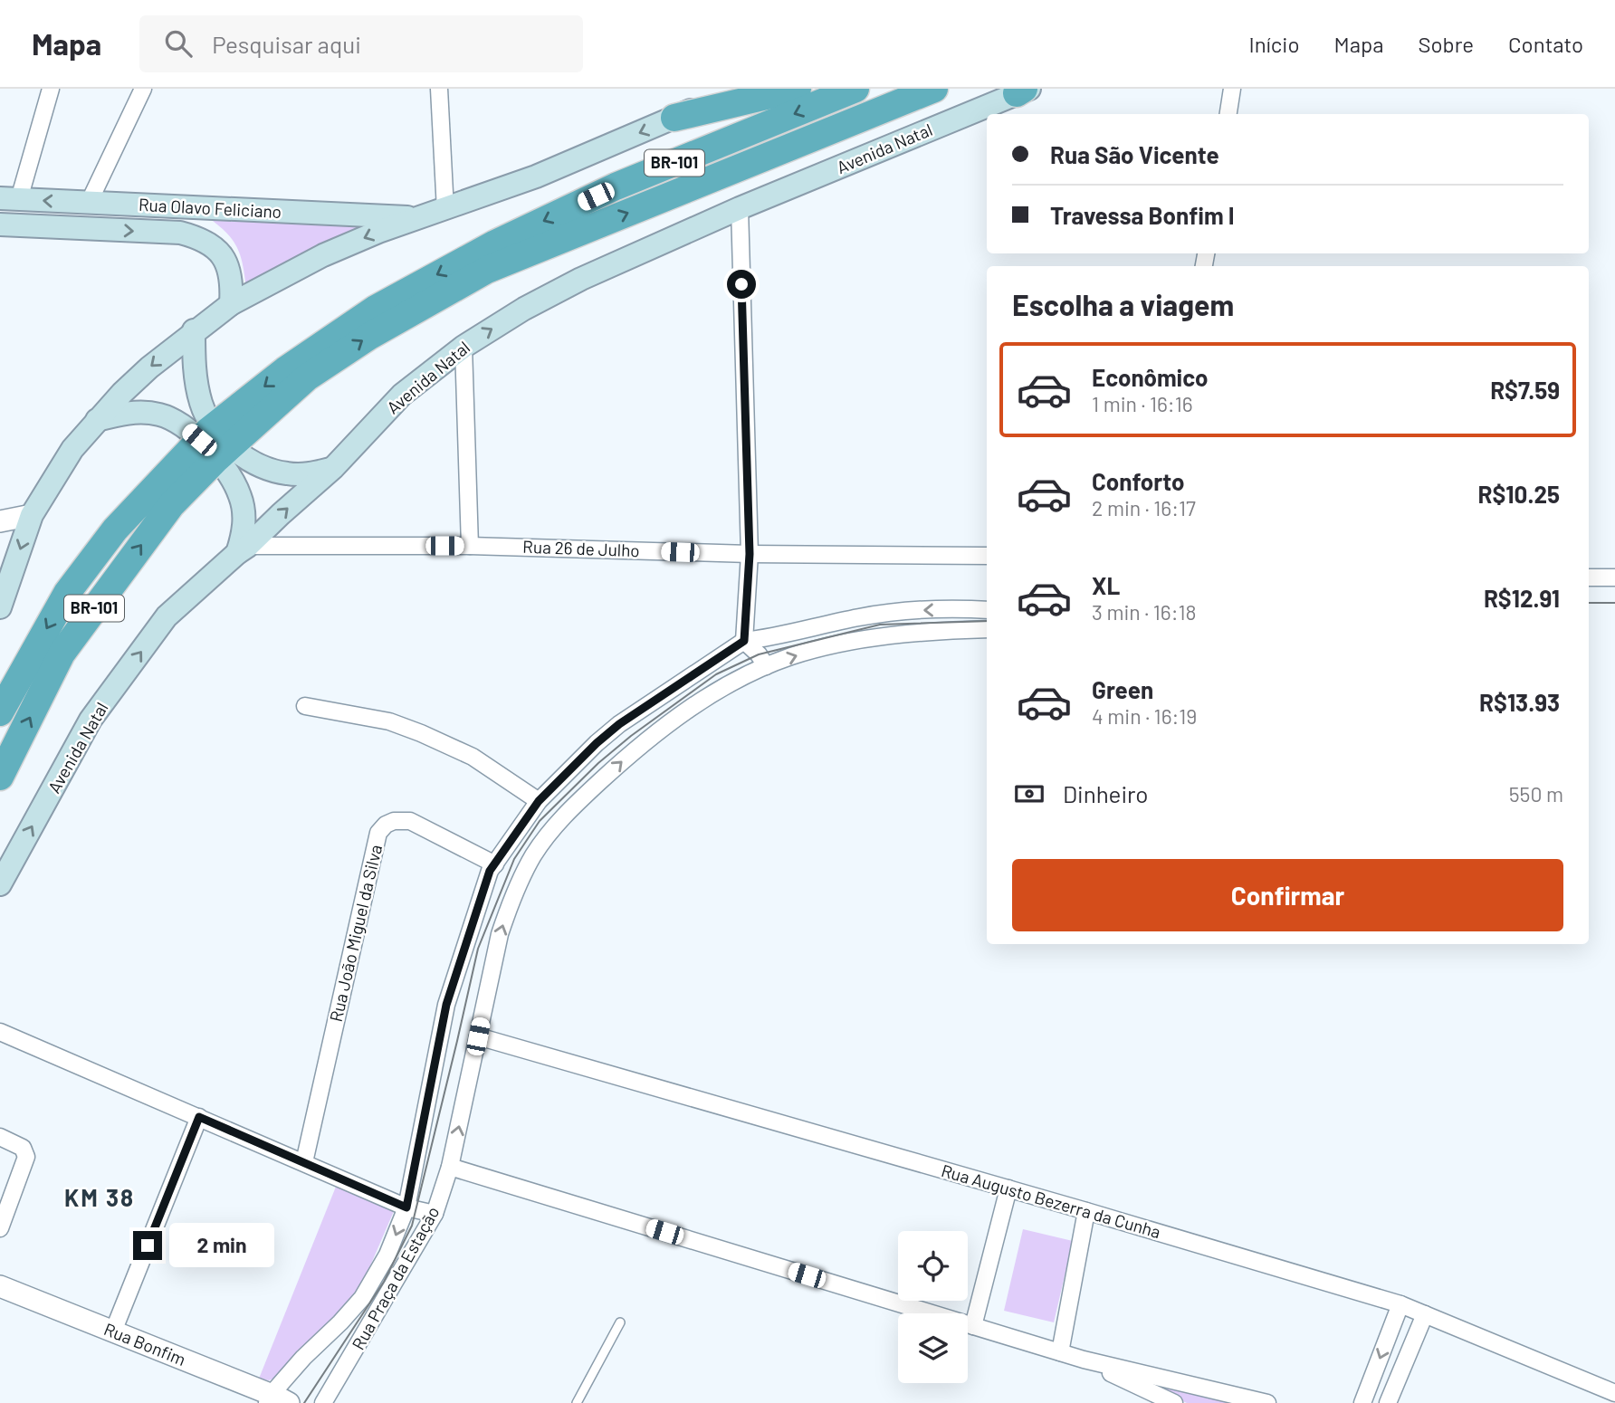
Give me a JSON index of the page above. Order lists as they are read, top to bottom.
{
  "streets": {
    "highway": ["BR-101"],
    "main road": ["Avenida Natal", "Rua Olavo Feliciano"],
    "street": [
      "Rua 26 de Julho",
      "Rua João Miguel da Silva",
      "Rua Augusto Bezerra da Cunha",
      "Rua Praça da Estação",
      "Rua Bonfim"
    ]
  },
  "crossings": [
    ["Avenida Natal", "Rua 26 de Julho"],
    ["Rua João Miguel da Silva", "Rua Praça da Estação"],
    ["Rua Augusto Bezerra da Cunha", "Rua Praça da Estação"],
    ["Rua Praça da Estação", "Rua Bonfim"]
  ],
  "districts": ["KM 38"],
  "page": {
    "header": "Mapa",
    "search": "Pesquisar aqui",
    "nav": [
      "Início",
      "Mapa",
      "Sobre",
      "Contato"
    ],
    "banner": ["Rua São Vicente", "Travessa Bonfim I"],
    "heading": "Escolha a viagem",
    "list": [
      {
        "name": "Econômico",
        "note": "1 min · 16:16",
        "value": "R$7.59"
      },
      {
        "name": "Conforto",
        "note": "2 min · 16:17",
        "value": "R$10.25"
      },
      {
        "name": "XL",
        "note": "3 min · 16:18",
        "value": "R$12.91"
      },
      {
        "name": "Green",
        "note": "4 min · 16:19",
        "value": "R$13.93"
      }
    ],
    "pay": ["Dinheiro", "550 m"],
    "buttons": "Confirmar",
    "bubble": "2 min"
  }
}
